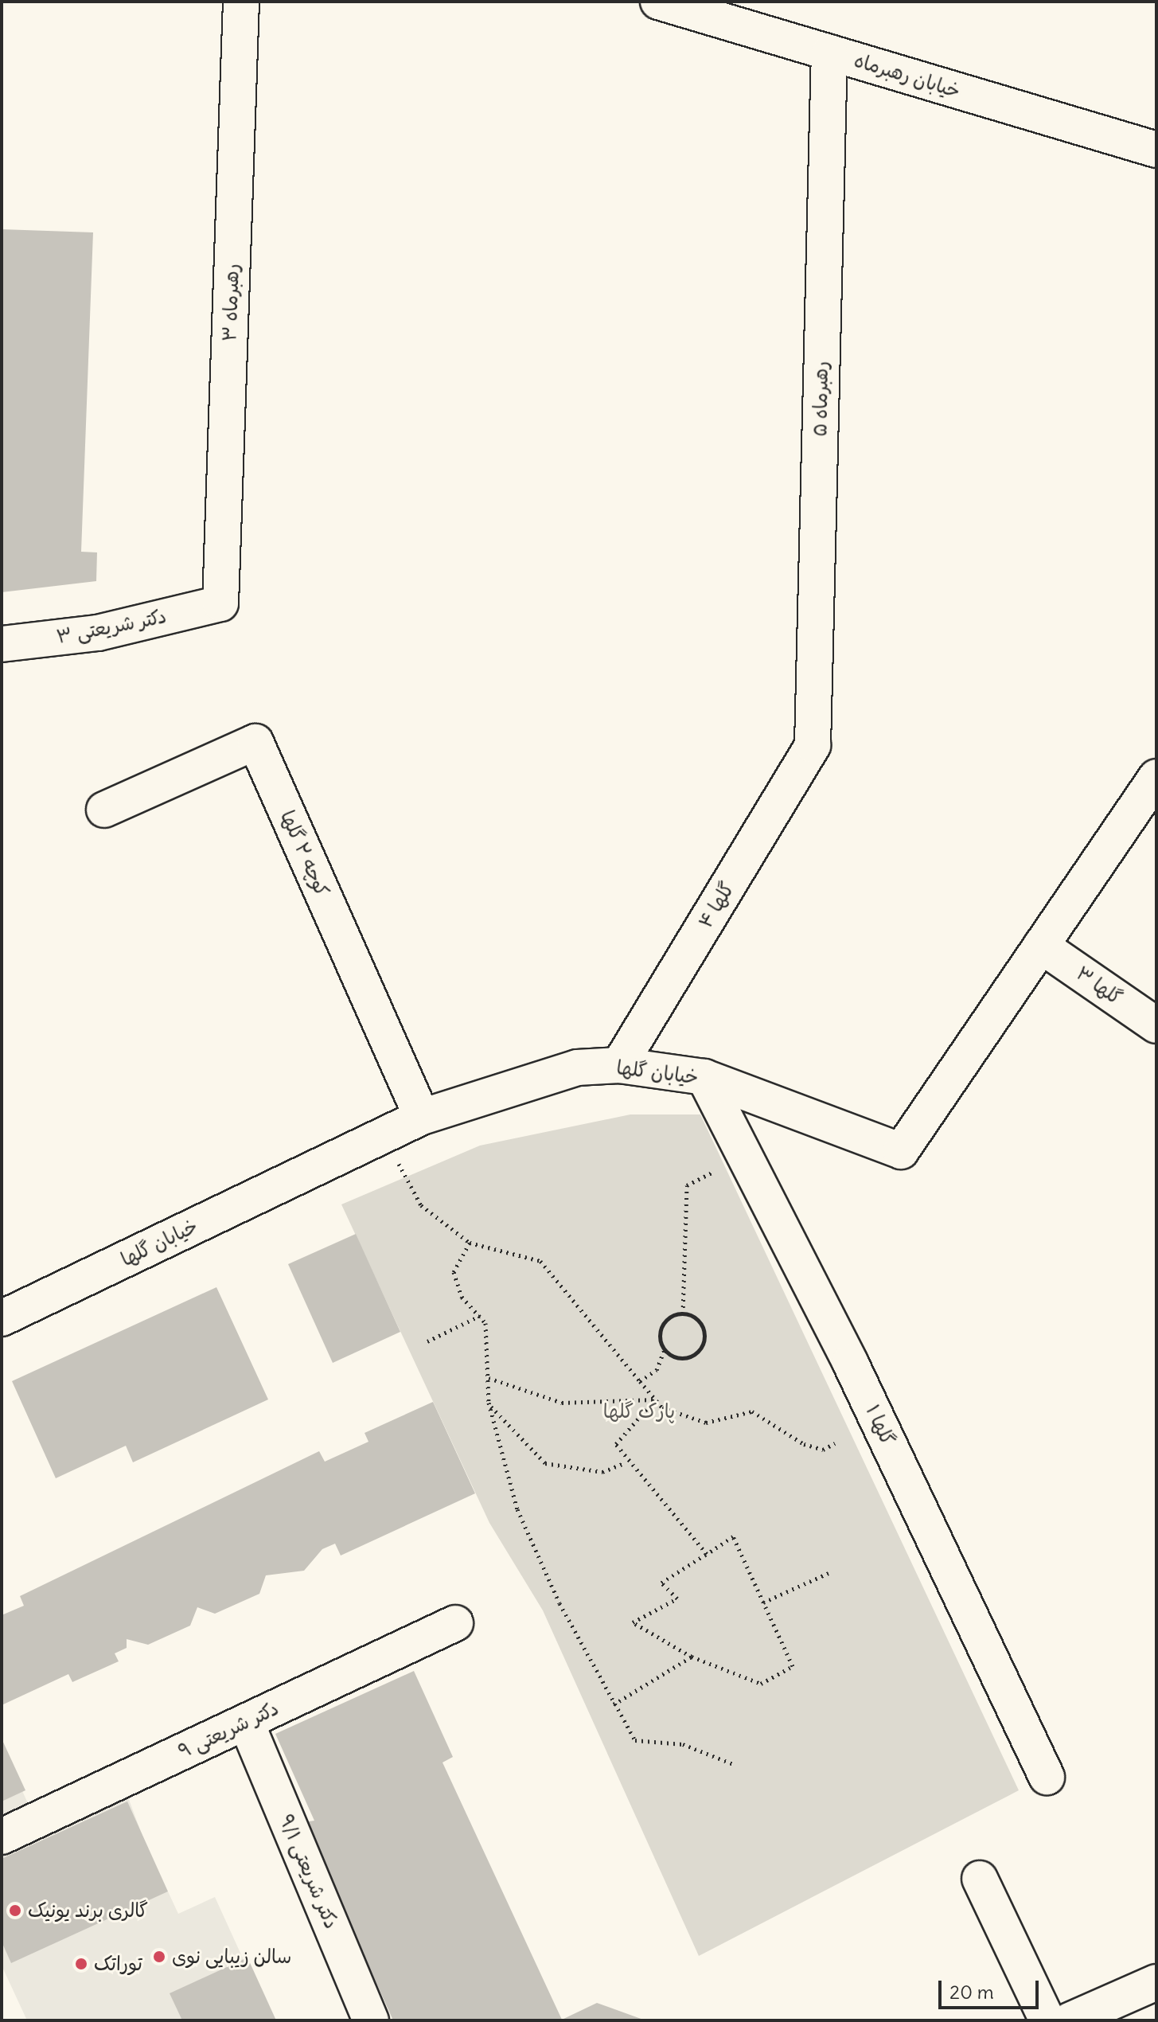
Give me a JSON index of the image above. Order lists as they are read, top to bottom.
{
  "streets": {
    "street": [
      "خیابان رهبرماه",
      "۳ رهبرماه",
      "۵ رهبرماه",
      "۳ دکتر شریعتی",
      "کوچه ۲ گلها",
      "۴ گلها",
      "۳ گلها",
      "خیابان گلها",
      "۱ گلها",
      "دکتر شریعتی ۹",
      "دکتر شریعتی ۹/۱"
    ]
  },
  "crossings": [
    ["خیابان رهبرماه", "۵ رهبرماه"],
    ["۳ رهبرماه", "۳ دکتر شریعتی"],
    ["۵ رهبرماه", "۴ گلها"],
    ["کوچه ۲ گلها", "خیابان گلها"],
    ["۴ گلها", "خیابان گلها"],
    ["۳ گلها", "خیابان گلها"],
    ["خیابان گلها", "۱ گلها"],
    ["دکتر شریعتی ۹", "دکتر شریعتی ۹/۱"]
  ],
  "parks": ["پارک گلها"],
  "places": ["گالری برند یونیک", "سالن زیبایی نوی", "توراتک"],
  "scale_bar": "20 m"
}
